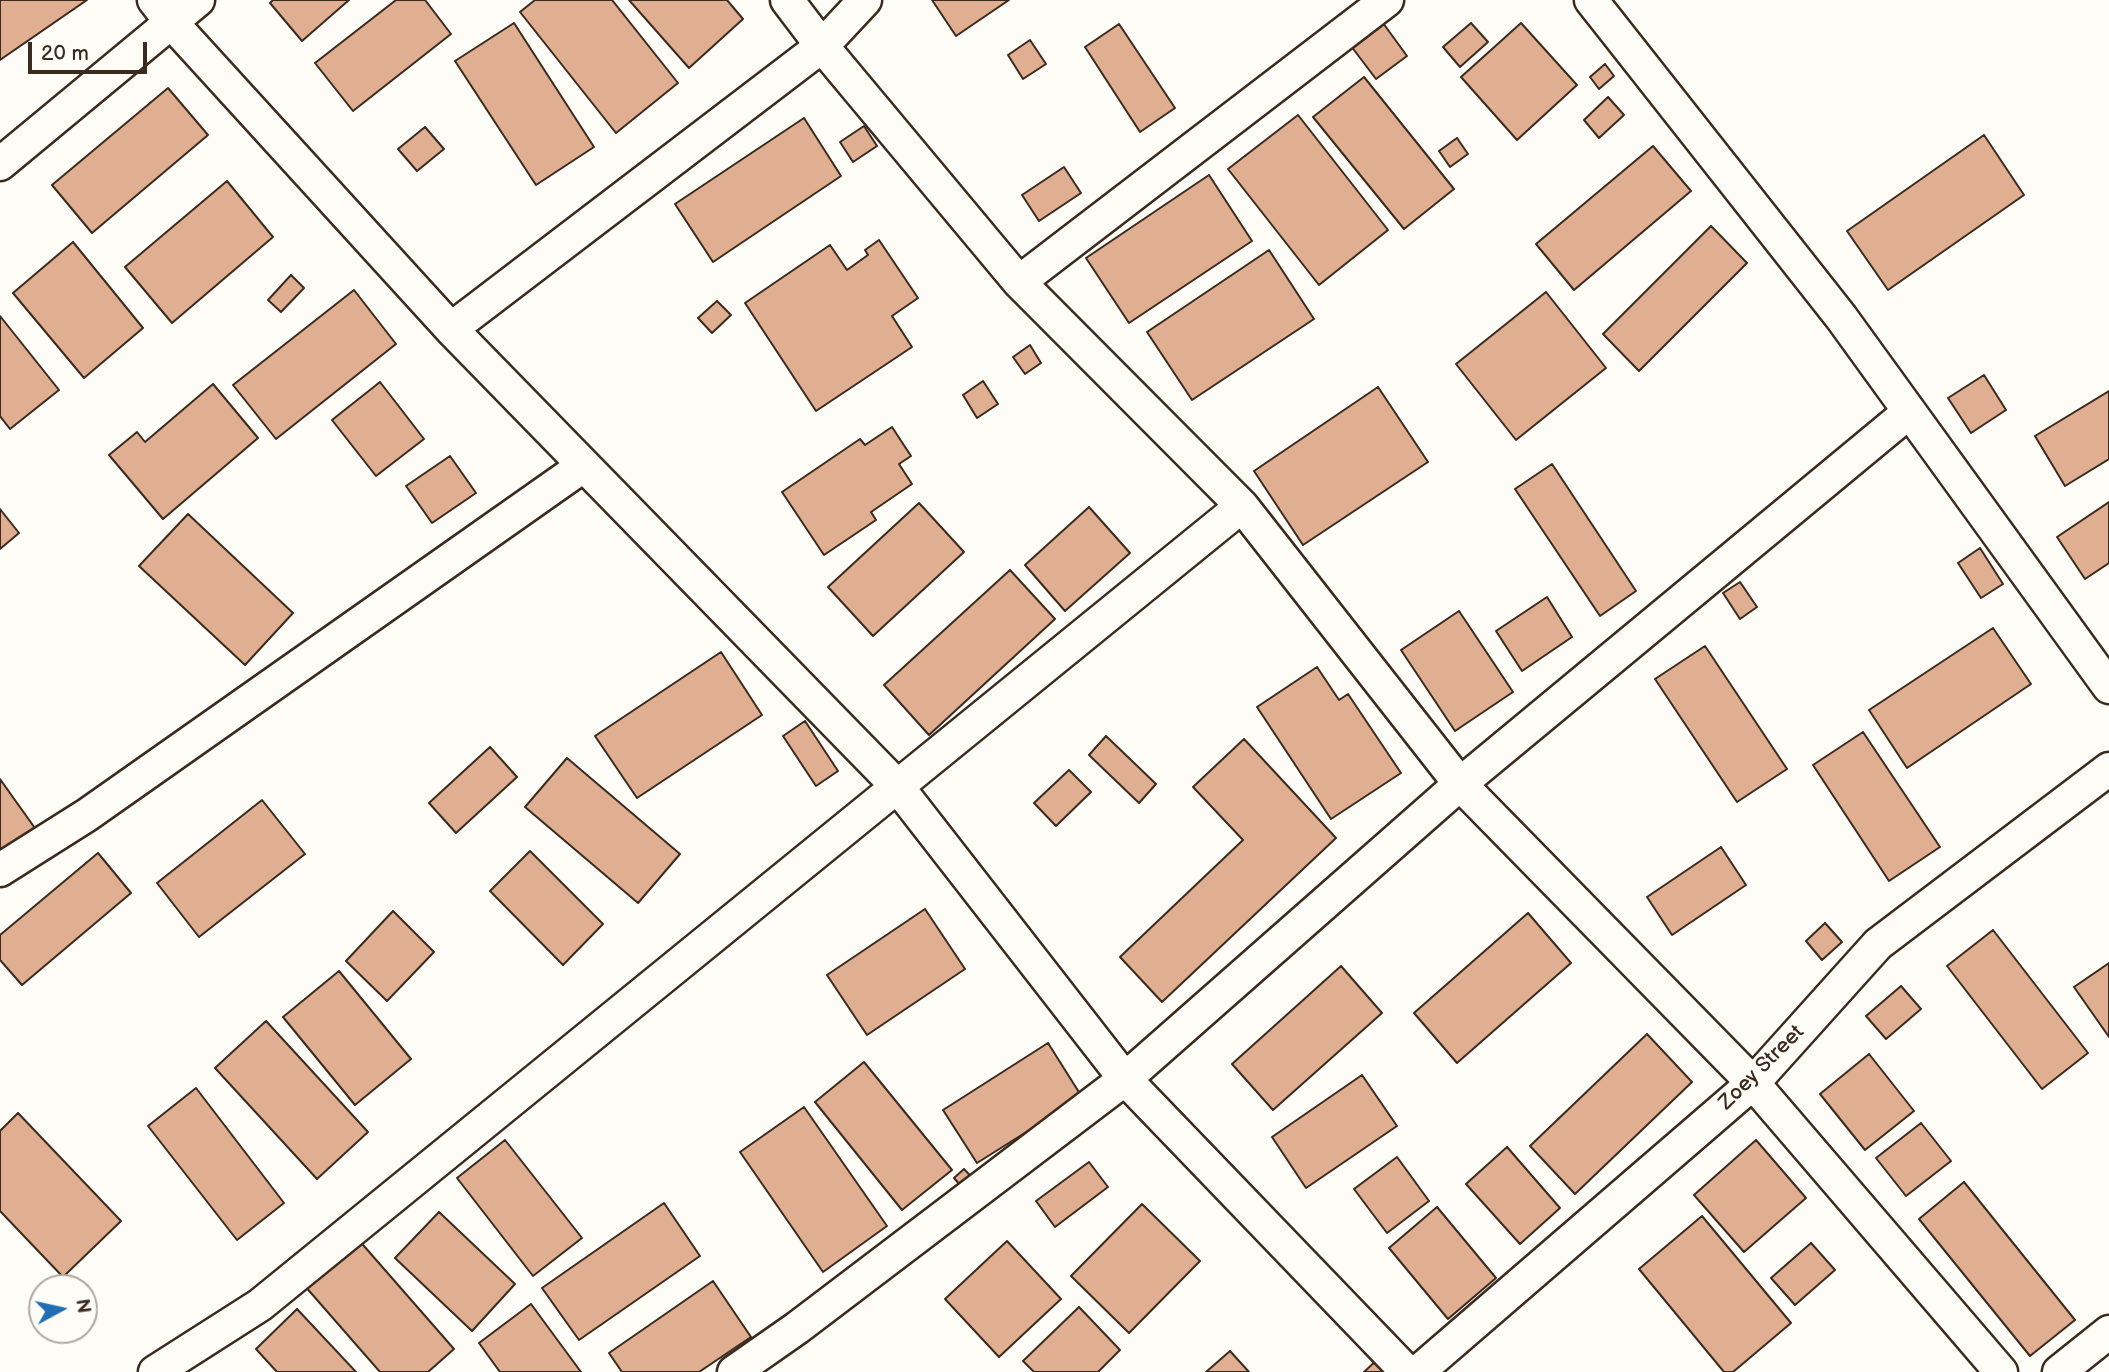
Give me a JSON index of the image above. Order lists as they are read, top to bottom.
{
  "streets": {
    "street": ["Zoey Street"]
  },
  "scale_bar": "20 m",
  "north": "right"
}
